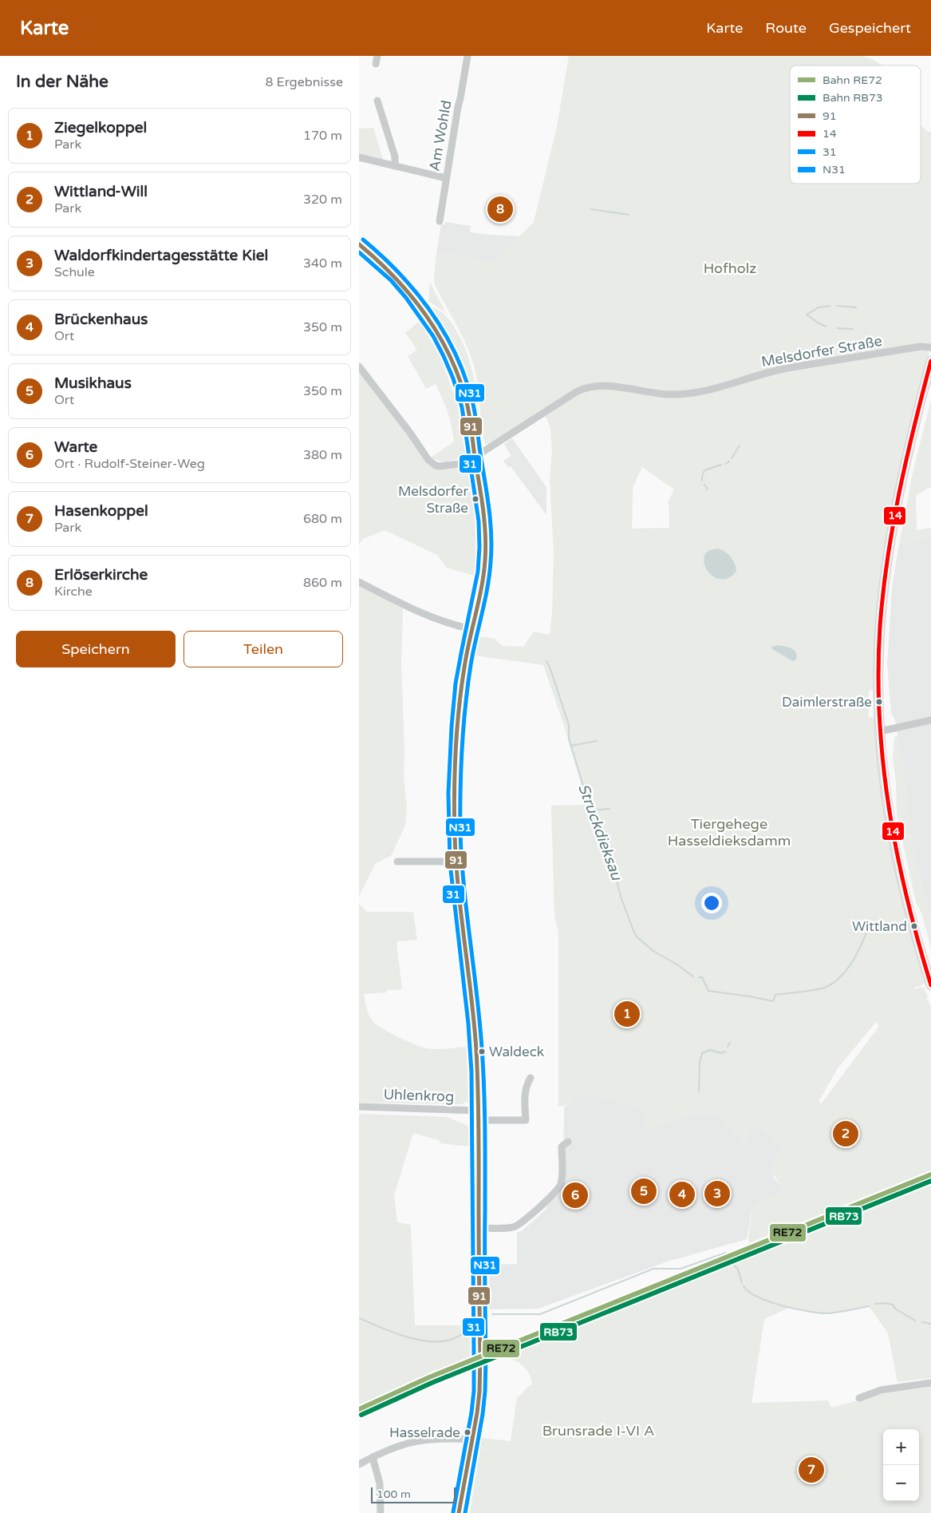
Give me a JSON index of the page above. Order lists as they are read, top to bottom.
{
  "streets": {
    "street": ["Am Wohld", "Melsdorfer Straße", "Uhlenkrog"]
  },
  "water": ["Struckdieksau"],
  "parks": ["Hofholz", "Tiergehege Hasseldieksdamm", "Brunsrade I-VI A"],
  "places": [
    "Melsdorfer Straße",
    "Daimlerstraße",
    "Wittland",
    "Waldeck",
    "Hasselrade"
  ],
  "lines": [
    "transit line N31",
    "transit line 91",
    "transit line 31",
    "transit line 14",
    "rail line RE72",
    "rail line RB73"
  ],
  "legend": [
    "Bahn RE72",
    "Bahn RB73",
    "91",
    "14",
    "31",
    "N31"
  ],
  "scale_bar": "100 m",
  "page": {
    "header": "Karte",
    "nav": ["Karte", "Route", "Gespeichert"],
    "heading": ["In der Nähe", "8 Ergebnisse"],
    "list": [
      {
        "mark": "1",
        "name": "Ziegelkoppel",
        "note": "Park",
        "value": "170 m"
      },
      {
        "mark": "2",
        "name": "Wittland-Will",
        "note": "Park",
        "value": "320 m"
      },
      {
        "mark": "3",
        "name": "Waldorfkindertagesstätte Kiel",
        "note": "Schule",
        "value": "340 m"
      },
      {
        "mark": "4",
        "name": "Brückenhaus",
        "note": "Ort",
        "value": "350 m"
      },
      {
        "mark": "5",
        "name": "Musikhaus",
        "note": "Ort",
        "value": "350 m"
      },
      {
        "mark": "6",
        "name": "Warte",
        "note": "Ort · Rudolf-Steiner-Weg",
        "value": "380 m"
      },
      {
        "mark": "7",
        "name": "Hasenkoppel",
        "note": "Park",
        "value": "680 m"
      },
      {
        "mark": "8",
        "name": "Erlöserkirche",
        "note": "Kirche",
        "value": "860 m"
      }
    ],
    "pins": [
      "8",
      "1",
      "2",
      "5",
      "3",
      "4",
      "6",
      "7"
    ],
    "buttons": ["Speichern", "Teilen"],
    "map_buttons": ["+", "−"],
    "scale": "100 m"
  }
}
